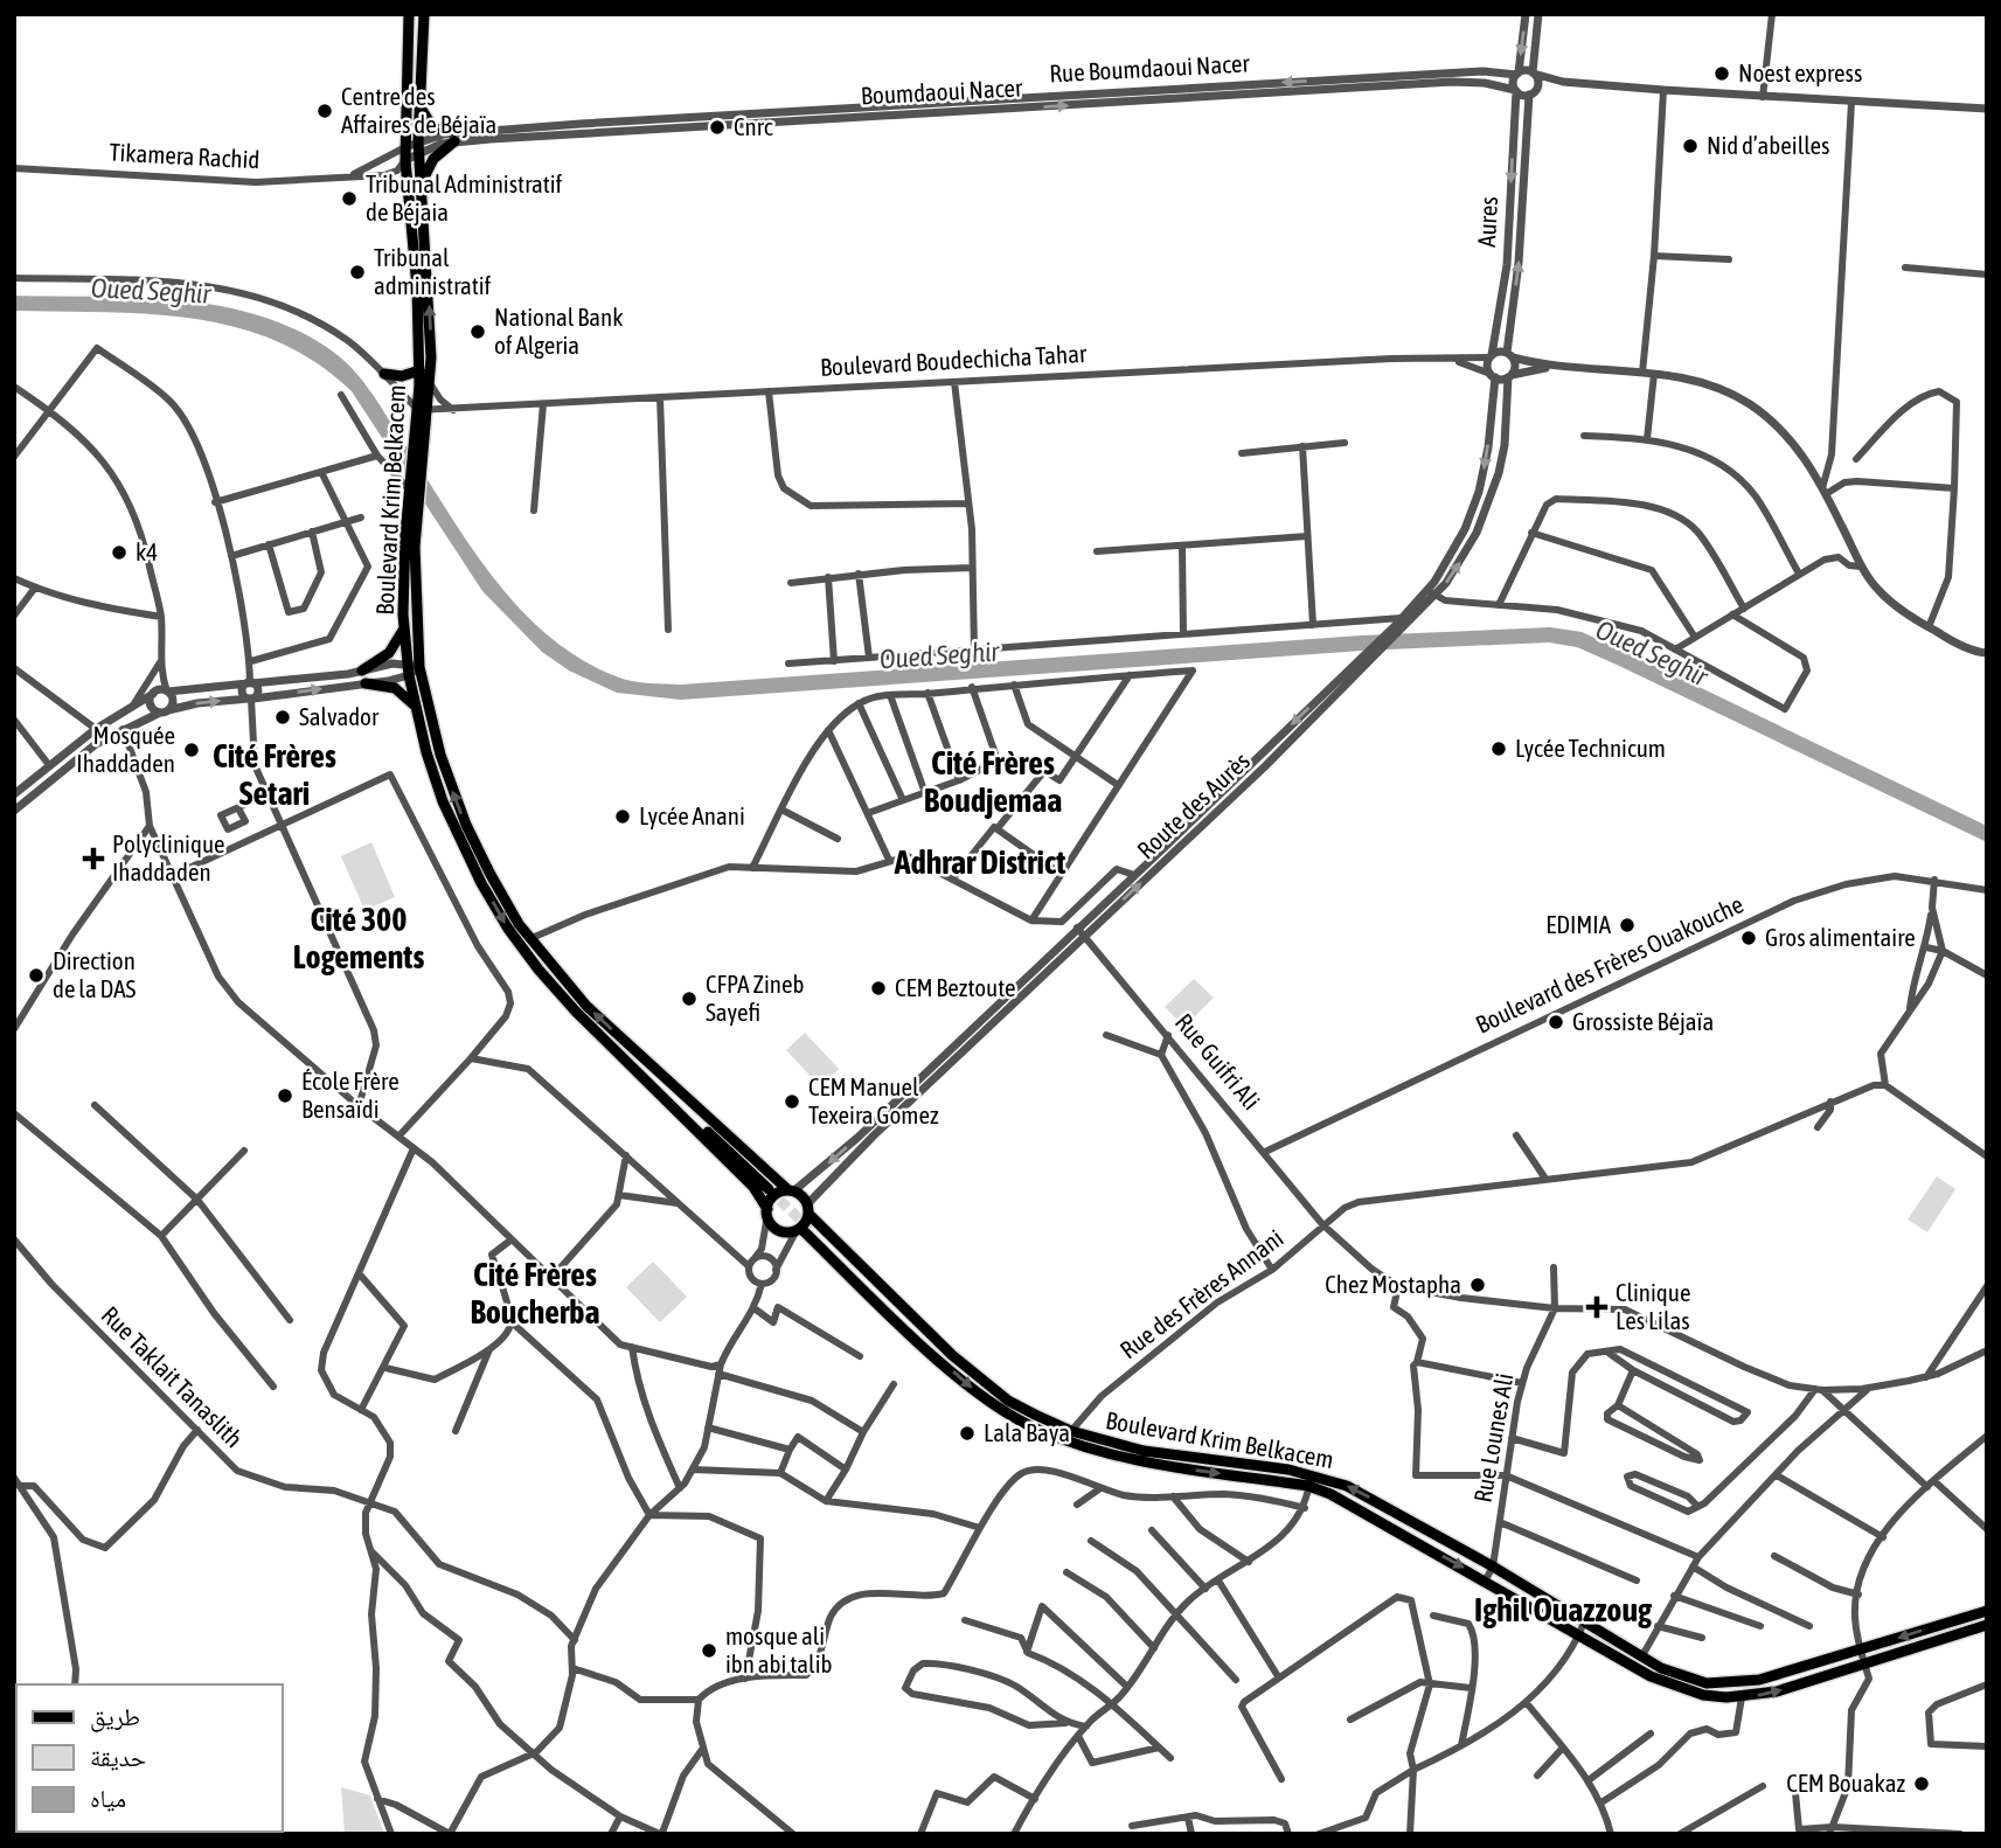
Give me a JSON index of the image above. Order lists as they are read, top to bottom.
{
  "streets": {
    "main road": ["Boulevard Krim Belkacem"],
    "street": [
      "Boumdaoui Nacer",
      "Tikamera Rachid",
      "Aures",
      "Boulevard Boudechicha Tahar",
      "Route des Aurès",
      "Boulevard des Frères Ouakouche",
      "Rue Guifri Ali",
      "Rue des Frères Annani",
      "Rue Taklait Tanaslith",
      "Rue Lounes Ali"
    ]
  },
  "crossings": [
    ["Boumdaoui Nacer", "Tikamera Rachid"],
    ["Boumdaoui Nacer", "Aures"],
    ["Boumdaoui Nacer", "Boulevard Krim Belkacem"],
    ["Tikamera Rachid", "Boulevard Krim Belkacem"],
    ["Aures", "Boulevard Boudechicha Tahar"],
    ["Aures", "Route des Aurès"],
    ["Boulevard Boudechicha Tahar", "Boulevard Krim Belkacem"],
    ["Boulevard Boudechicha Tahar", "Route des Aurès"],
    ["Boulevard Krim Belkacem", "Route des Aurès"],
    ["Boulevard Krim Belkacem", "Rue des Frères Annani"],
    ["Boulevard Krim Belkacem", "Rue Lounes Ali"],
    ["Route des Aurès", "Rue Guifri Ali"],
    ["Boulevard des Frères Ouakouche", "Rue Guifri Ali"],
    ["Rue Guifri Ali", "Rue des Frères Annani"]
  ],
  "districts": [
    "Cité Frères Setari",
    "Cité Frères Boudjemaa",
    "Adhrar District",
    "Cité 300 Logements",
    "Cité Frères Boucherba",
    "Ighil Ouazzoug"
  ],
  "water": ["Oued Seghir"],
  "places": {
    "other": [
      "Noest express",
      "Centre des Affaires de Béjaïa",
      "Cnrc",
      "Nid d’abeilles",
      "Tribunal Administratif de Béjaia",
      "Tribunal administratif",
      "National Bank of Algeria",
      "k4",
      "Salvador",
      "Lycée Technicum",
      "Mosquée Ihaddaden",
      "Lycée Anani",
      "EDIMIA",
      "Gros alimentaire",
      "Direction de la DAS",
      "CEM Beztoute",
      "CFPA Zineb Sayefi",
      "Grossiste Béjaïa",
      "École Frère Bensaïdi",
      "CEM Manuel Texeira Gomez",
      "Chez Mostapha",
      "Lala Baya",
      "mosque ali ibn abi talib",
      "CEM Bouakaz"
    ],
    "health": ["Polyclinique Ihaddaden", "Clinique Les Lilas"]
  },
  "legend": ["طريق", "حديقة", "مياه"]
}
